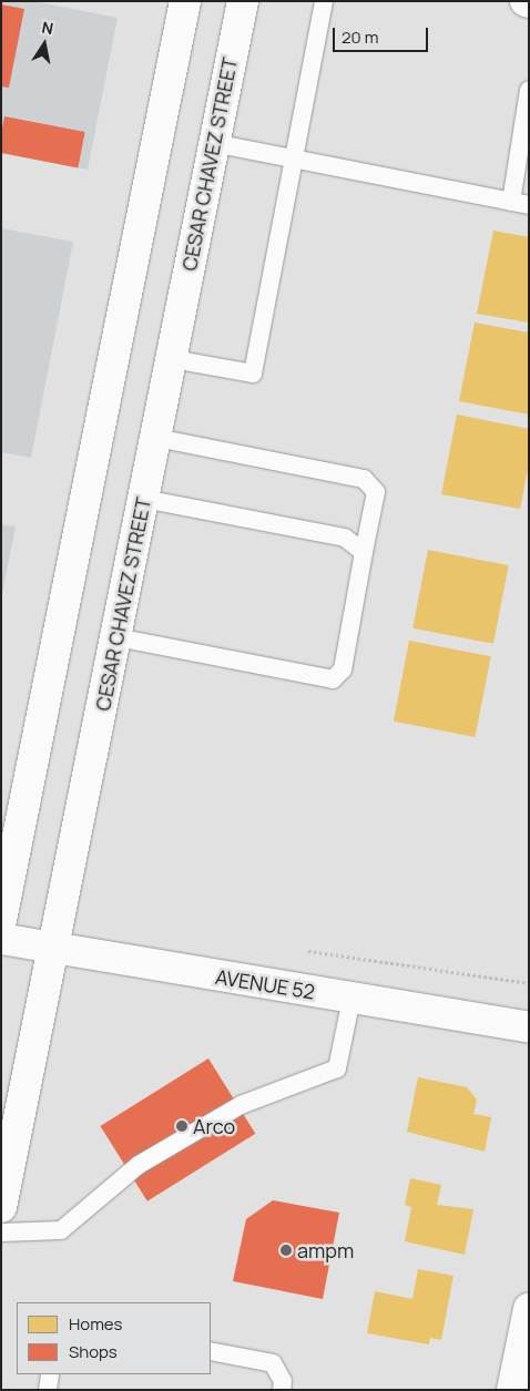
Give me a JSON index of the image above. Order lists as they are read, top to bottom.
{
  "streets": {
    "main road": ["CESAR CHAVEZ STREET", "AVENUE 52"]
  },
  "crossings": [
    ["CESAR CHAVEZ STREET", "AVENUE 52"]
  ],
  "places": ["Arco", "ampm"],
  "legend": ["Homes", "Shops"],
  "scale_bar": "20 m",
  "north": "top"
}
